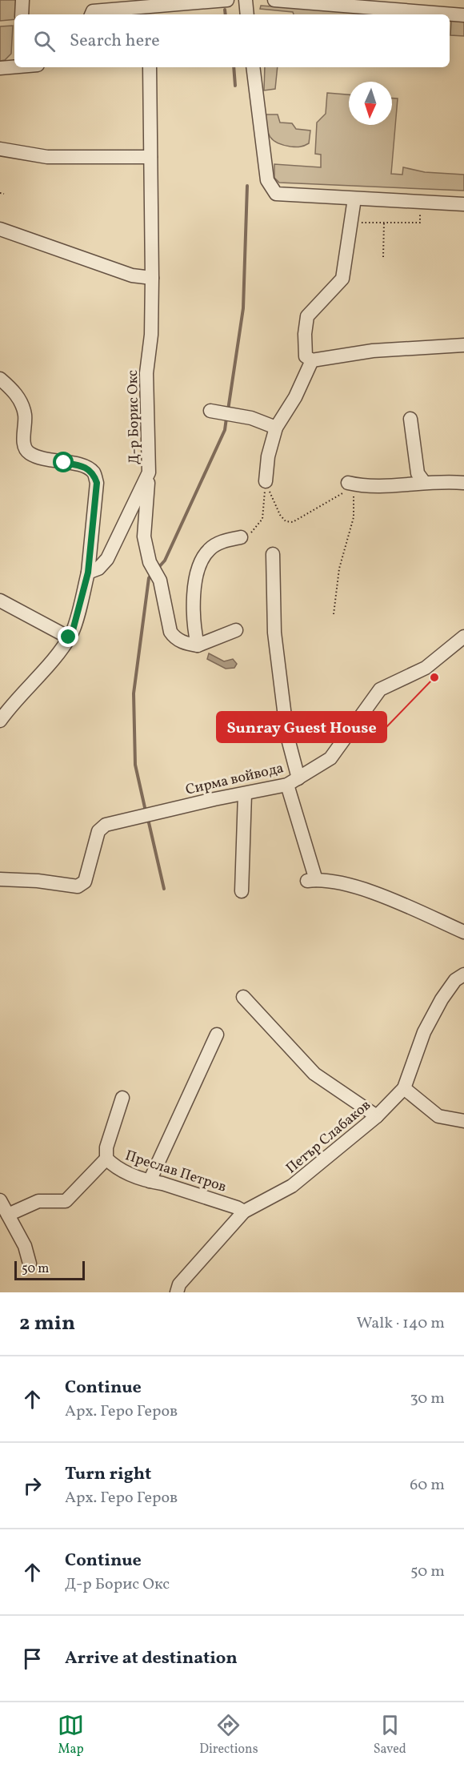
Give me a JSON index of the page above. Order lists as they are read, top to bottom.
{
  "streets": {
    "street": [
      "Д-р Борис Окс",
      "Сирма войвода",
      "Петър Слабаков",
      "Преслав Петров"
    ]
  },
  "crossings": [
    ["Петър Слабаков", "Преслав Петров"]
  ],
  "places": ["Sunray Guest House"],
  "scale_bar": "50 m",
  "north": "bottom",
  "page": {
    "search": "Search here",
    "scale": "50 m",
    "heading": ["2 min", "Walk · 140 m"],
    "list": [
      ["Continue", "Арх. Геро Геров", "30 m"],
      ["Turn right", "Арх. Геро Геров", "60 m"],
      ["Continue", "Д-р Борис Окс", "50 m"],
      "Arrive at destination"
    ],
    "nav": ["Map", "Directions", "Saved"]
  }
}
